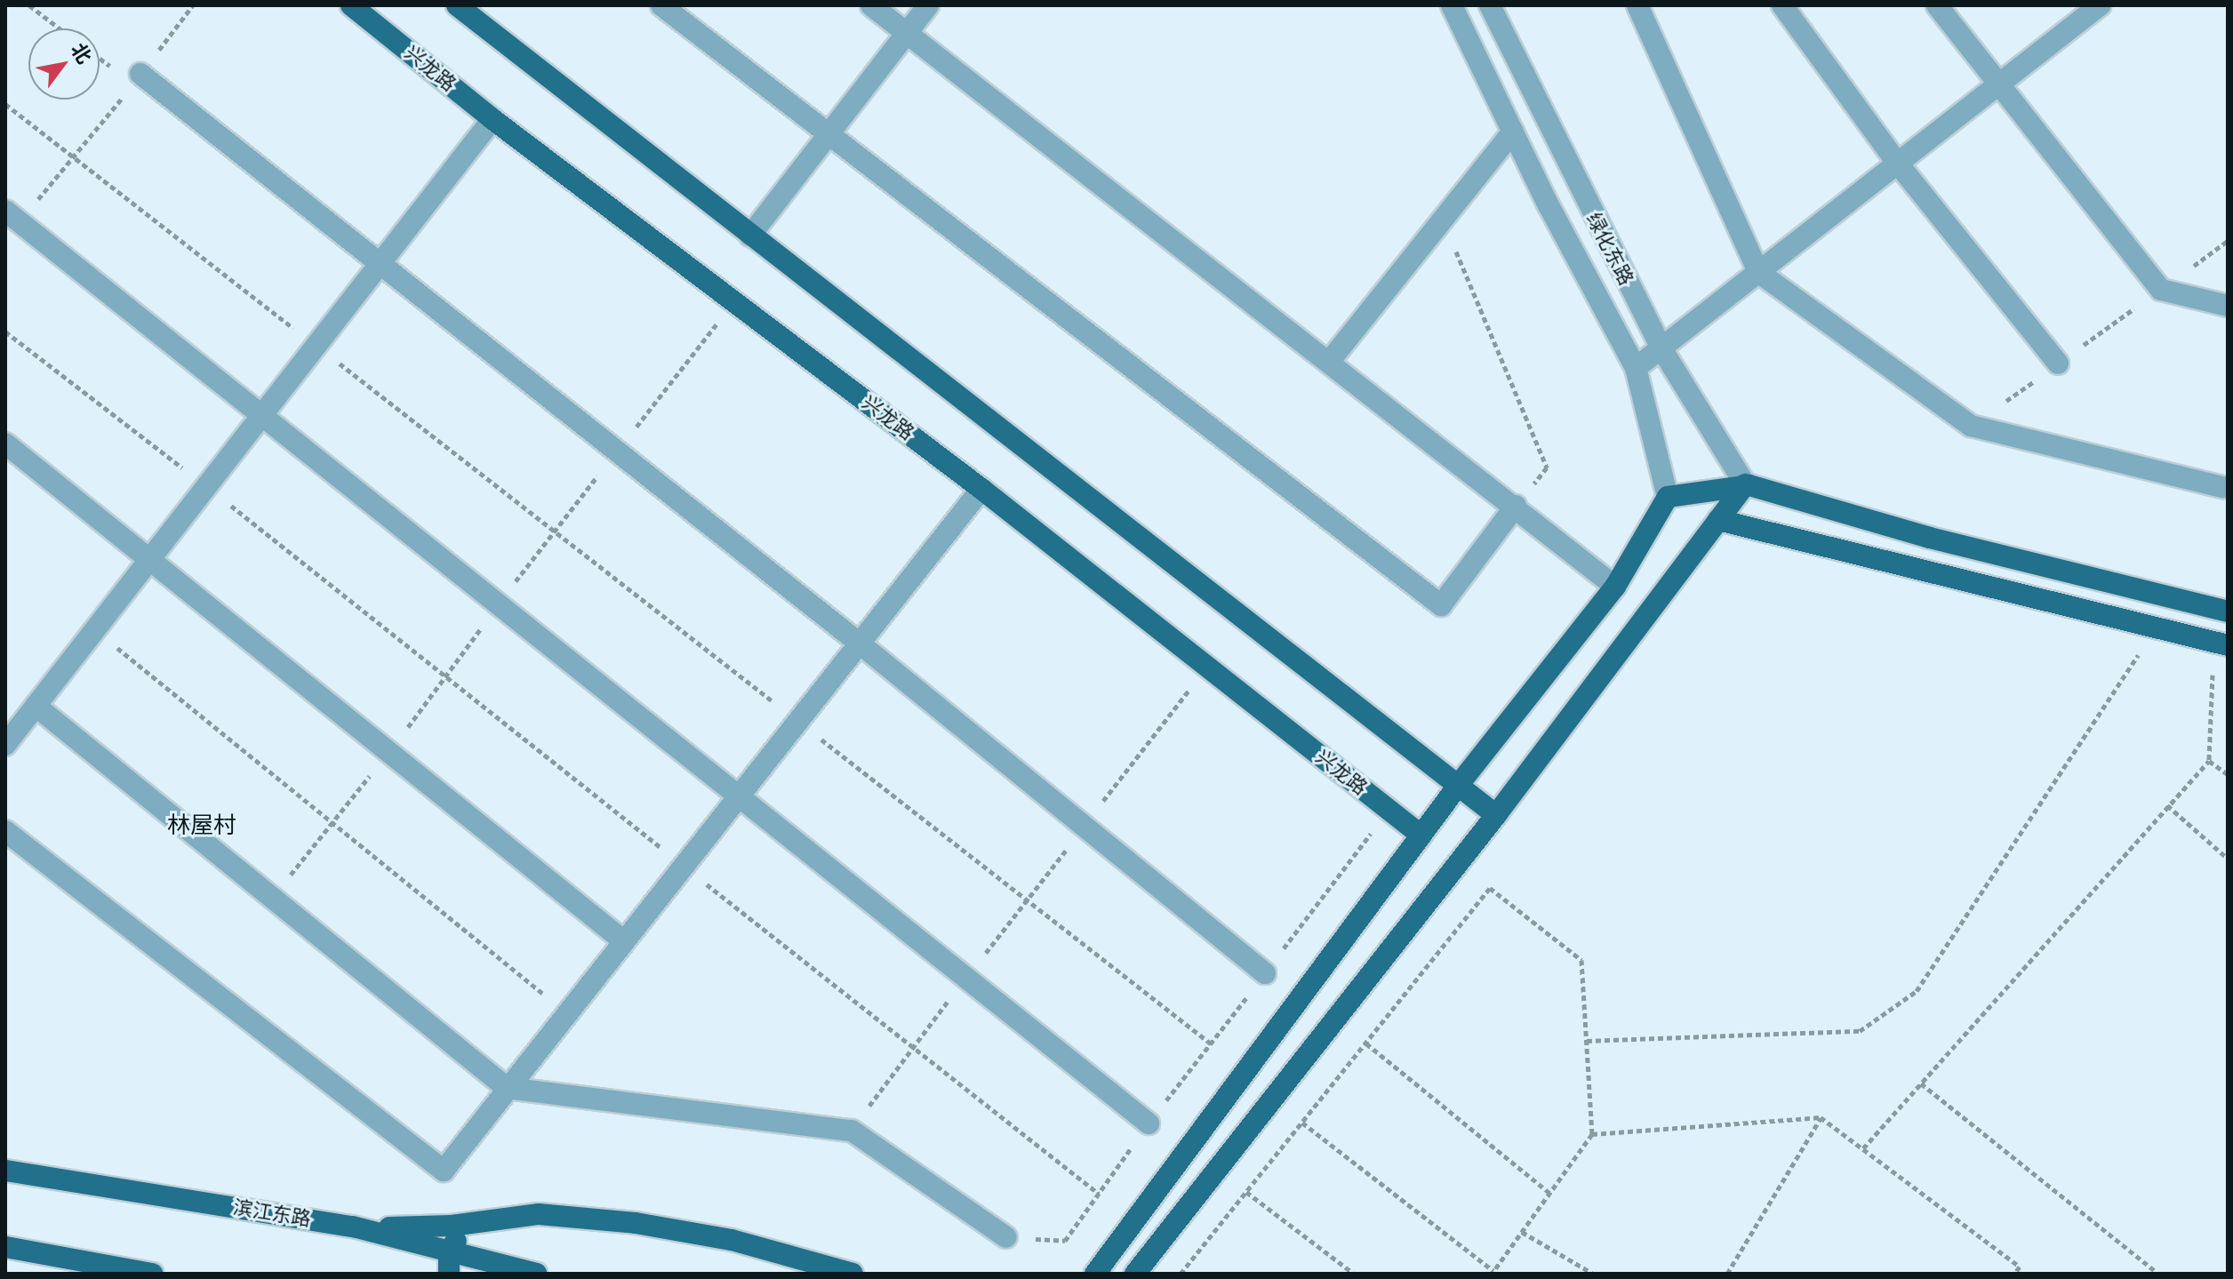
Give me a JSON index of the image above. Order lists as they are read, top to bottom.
{
  "streets": {
    "main road": ["兴龙路", "滨江东路"],
    "street": ["绿化东路"]
  },
  "districts": ["林屋村"],
  "north": "top right"
}
